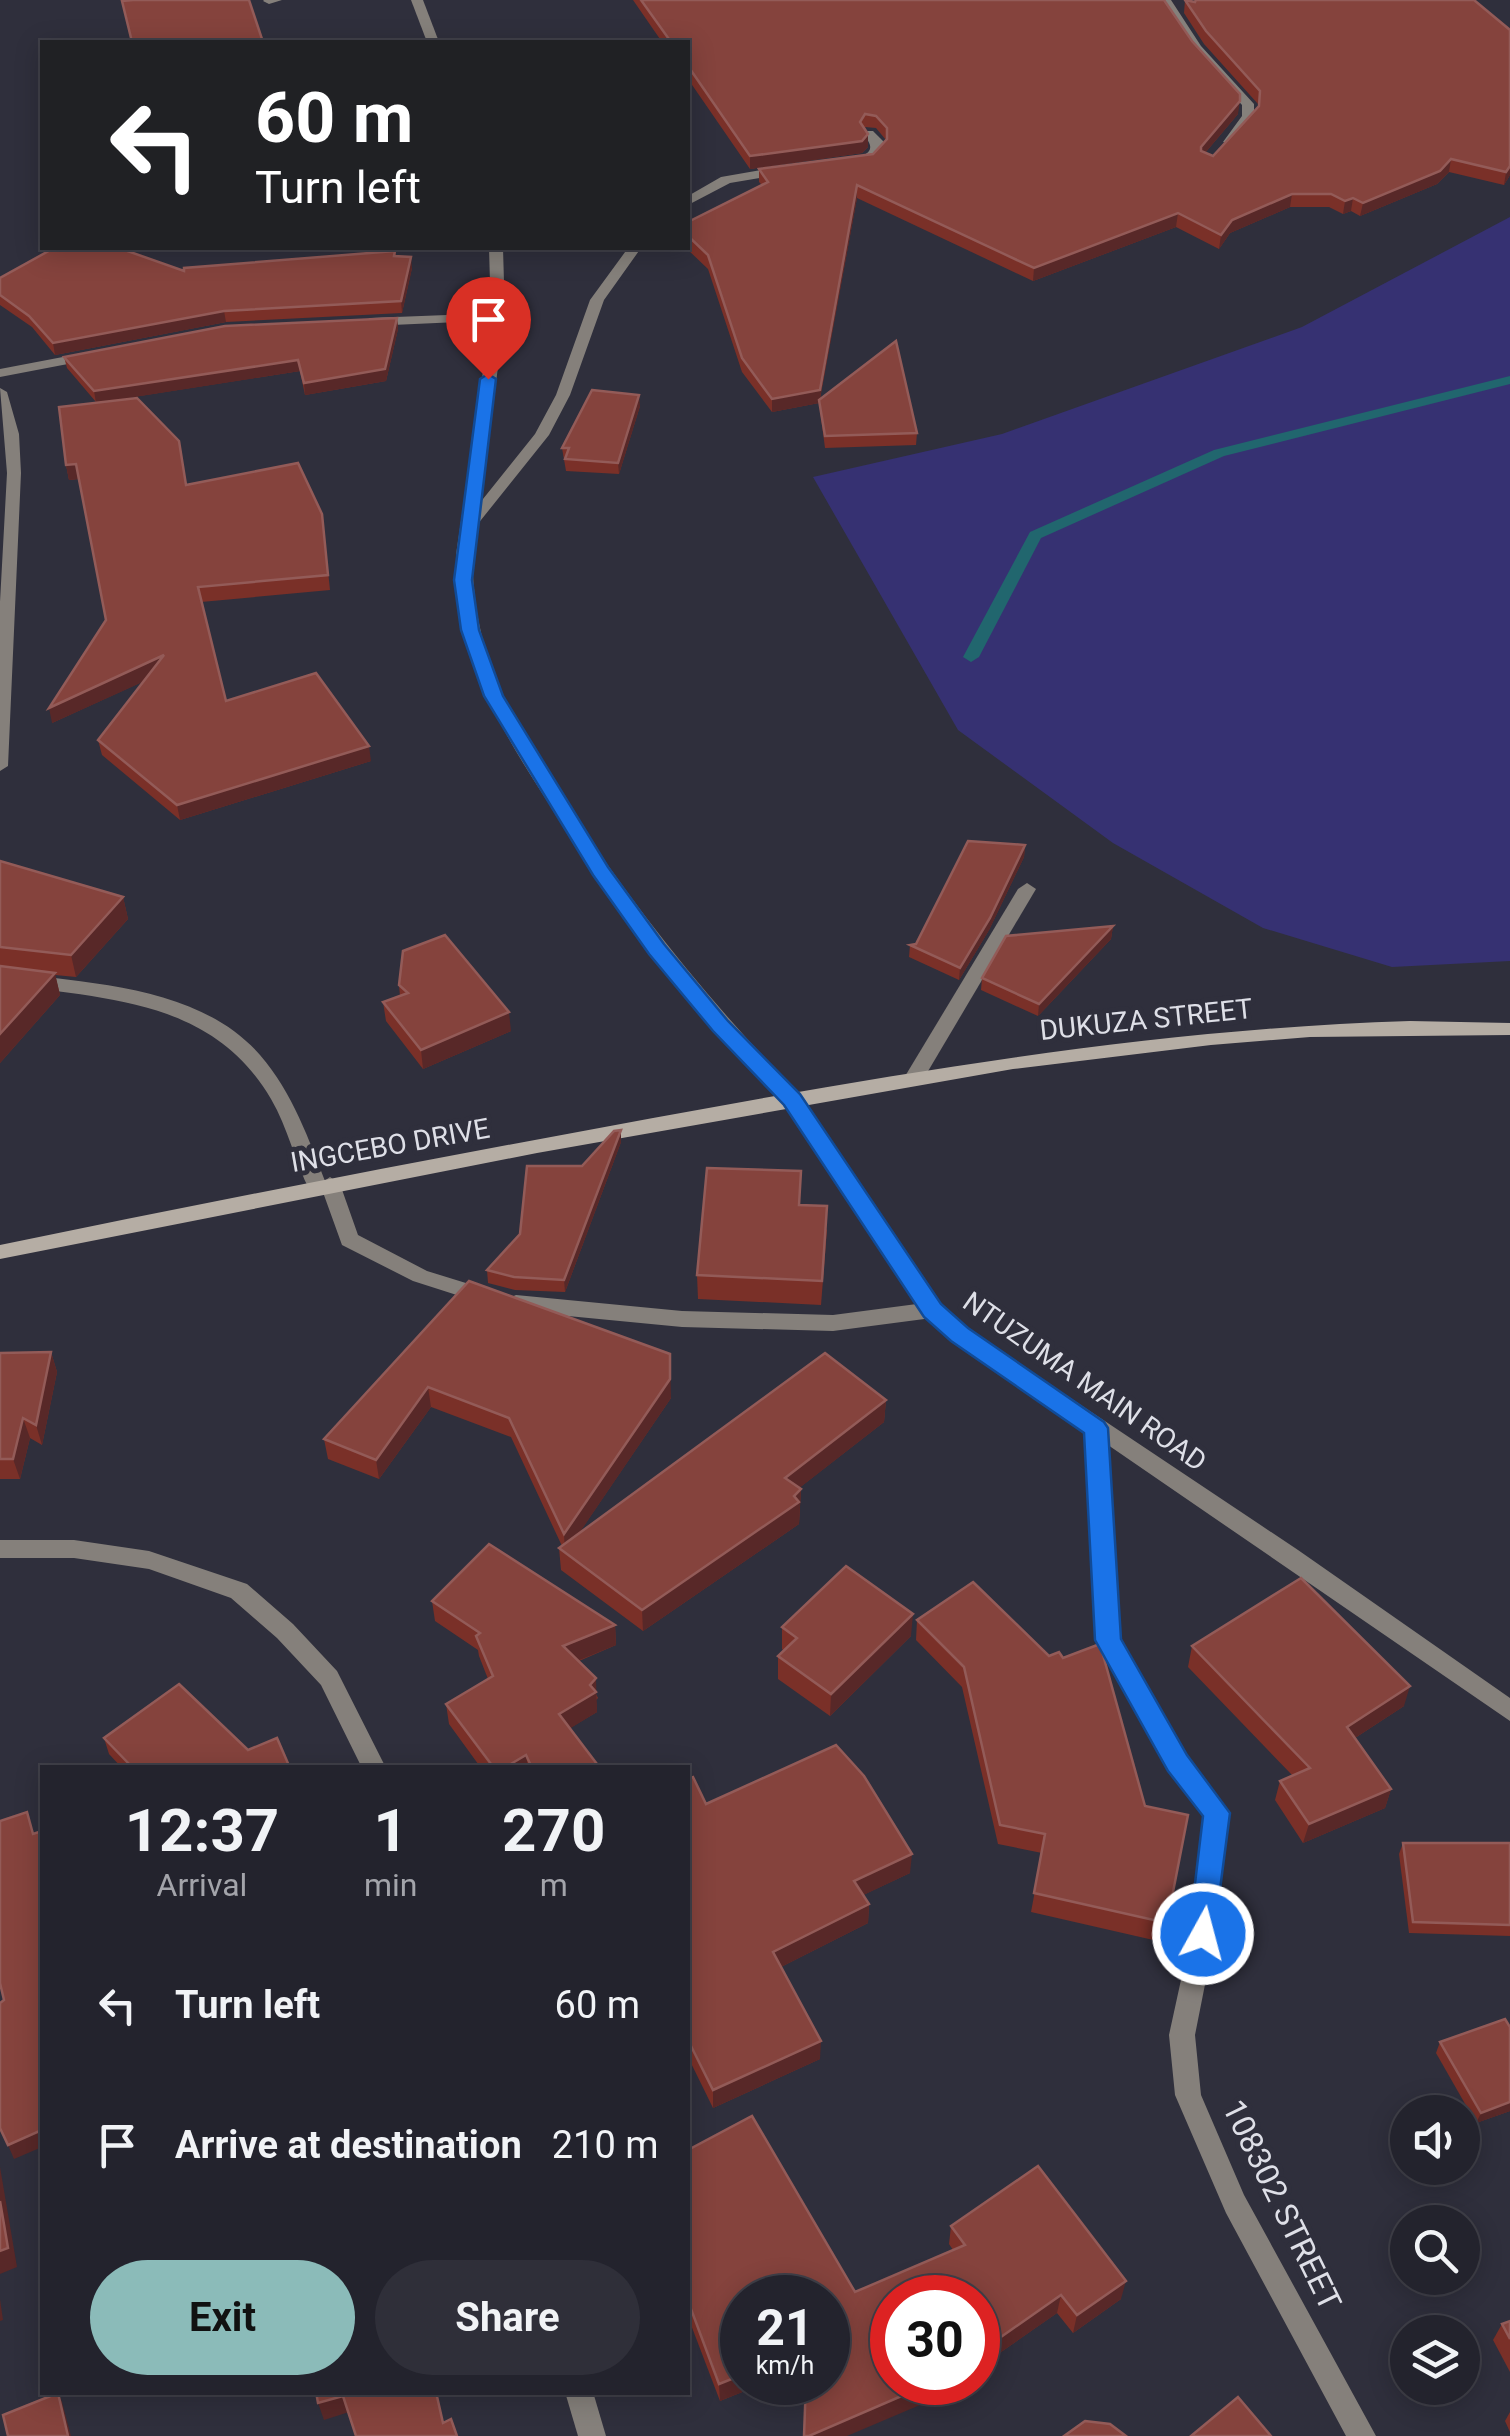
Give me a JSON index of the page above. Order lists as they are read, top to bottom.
{
  "streets": {
    "main road": ["DUKUZA STREET", "INGCEBO DRIVE"],
    "street": ["NTUZUMA MAIN ROAD", "108302 STREET"]
  },
  "crossings": [
    ["DUKUZA STREET", "INGCEBO DRIVE"],
    ["DUKUZA STREET", "NTUZUMA MAIN ROAD"],
    ["INGCEBO DRIVE", "NTUZUMA MAIN ROAD"],
    ["NTUZUMA MAIN ROAD", "108302 STREET"]
  ],
  "page": {
    "turn": ["60 m", "Turn left"],
    "eta": [
      "12:37",
      "Arrival",
      "1",
      "min",
      "270",
      "m"
    ],
    "list": [
      {
        "name": "Turn left",
        "value": "60 m"
      },
      {
        "name": "Arrive at destination",
        "value": "210 m"
      }
    ],
    "buttons": ["Exit", "Share"],
    "speed": "21 km/h",
    "limit": "30"
  }
}
